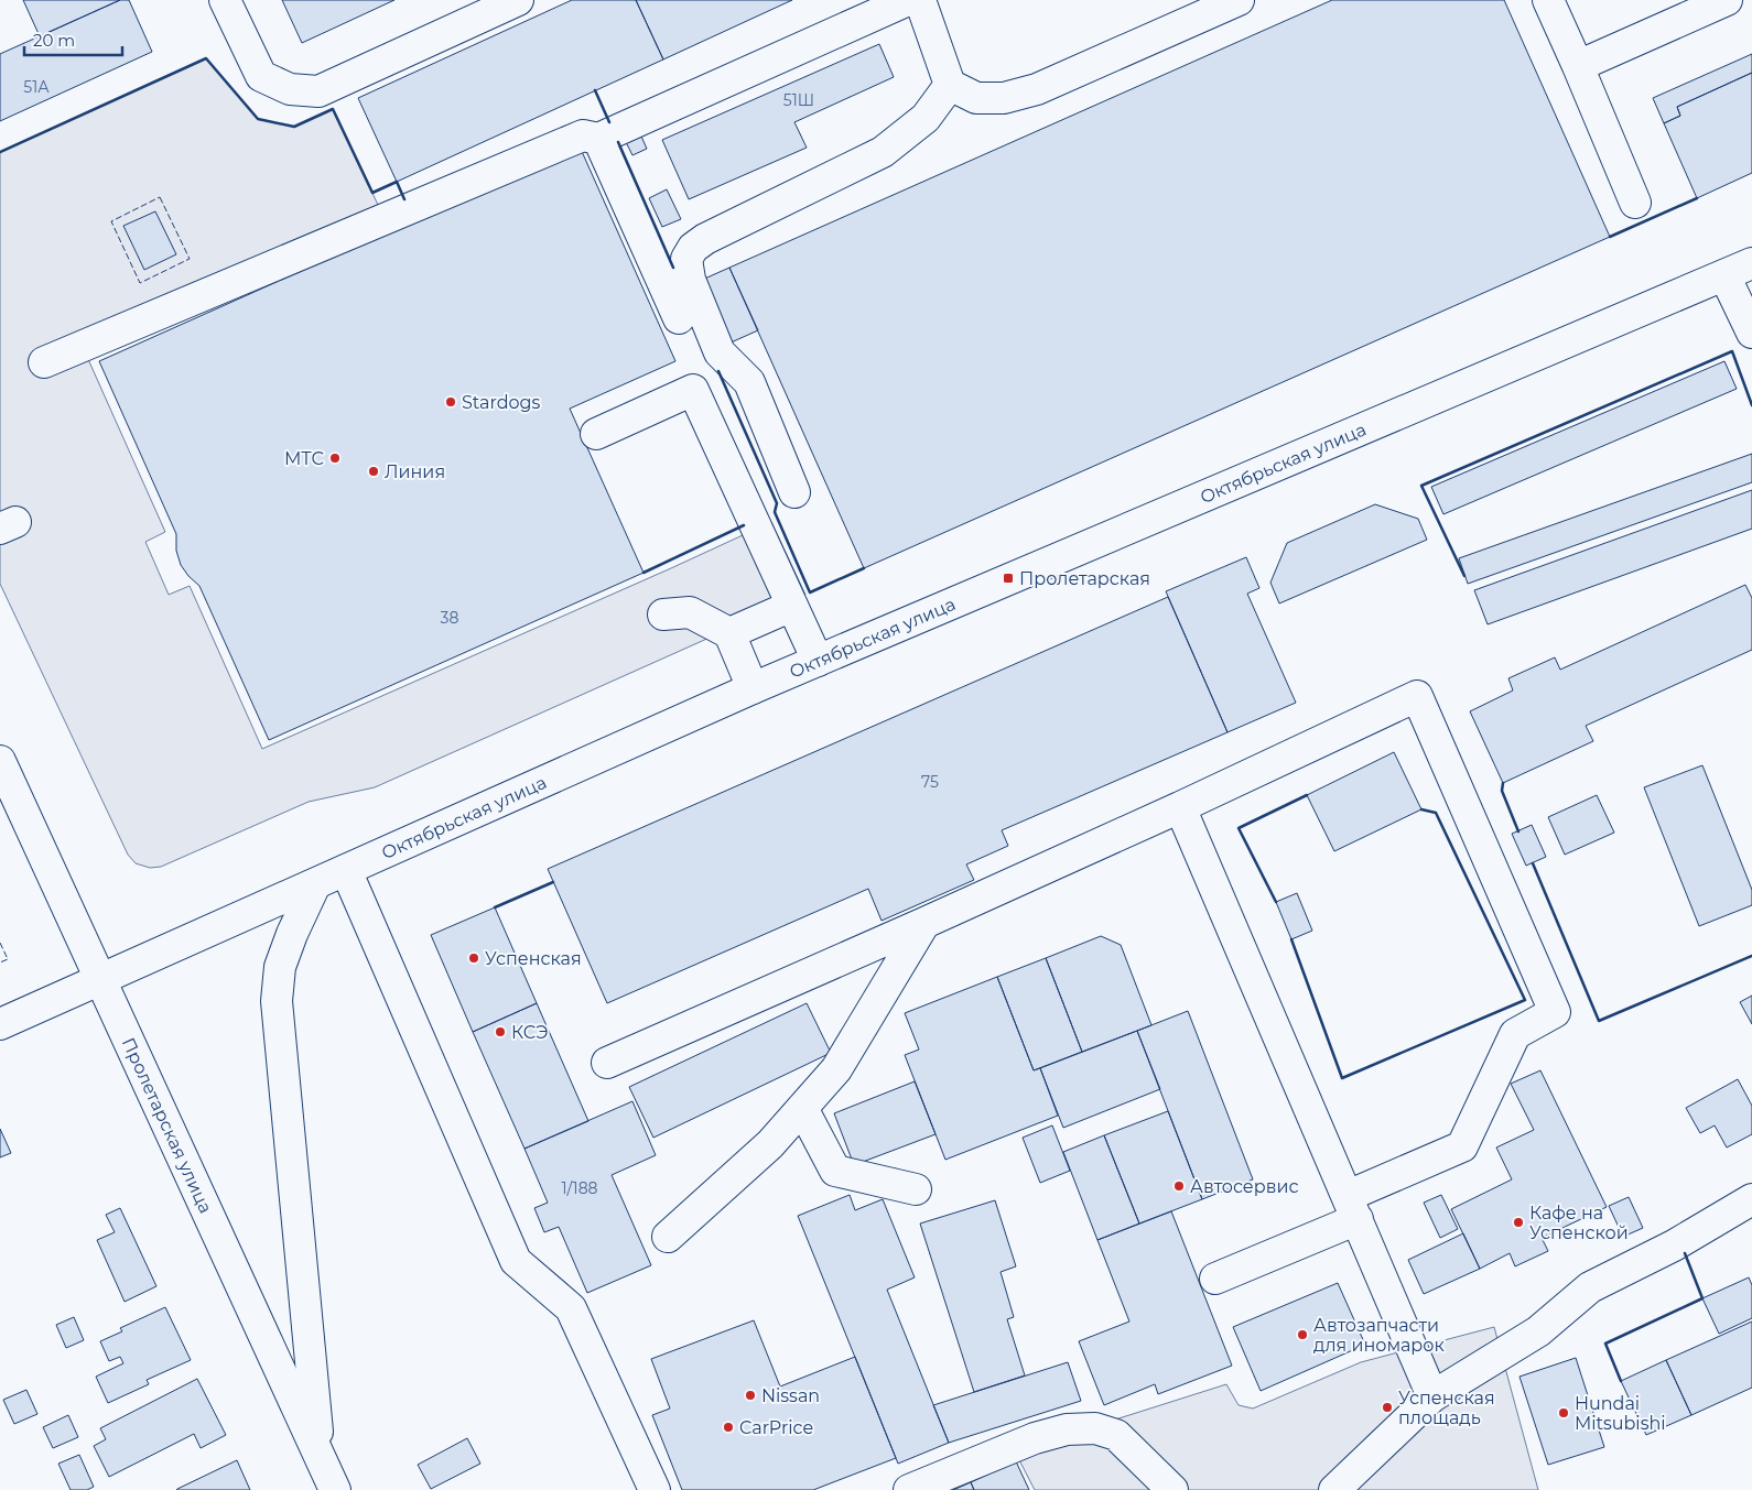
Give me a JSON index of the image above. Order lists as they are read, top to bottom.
{
  "streets": {
    "main road": ["Октябрьская улица", "Пролетарская улица"]
  },
  "crossings": [
    ["Октябрьская улица", "Пролетарская улица"]
  ],
  "places": {
    "other": [
      "Stardogs",
      "МТС",
      "Линия",
      "Успенская",
      "КСЭ",
      "Автосервис",
      "Кафе на Успенской",
      "Автозапчасти для иномарок",
      "Nissan",
      "Успенская площадь",
      "Hundai Mitsubishi",
      "CarPrice"
    ],
    "transit": ["Пролетарская"]
  },
  "house_numbers": [
    "51А",
    "51Ш",
    "38",
    "75",
    "1/188"
  ],
  "scale_bar": "20 m"
}
